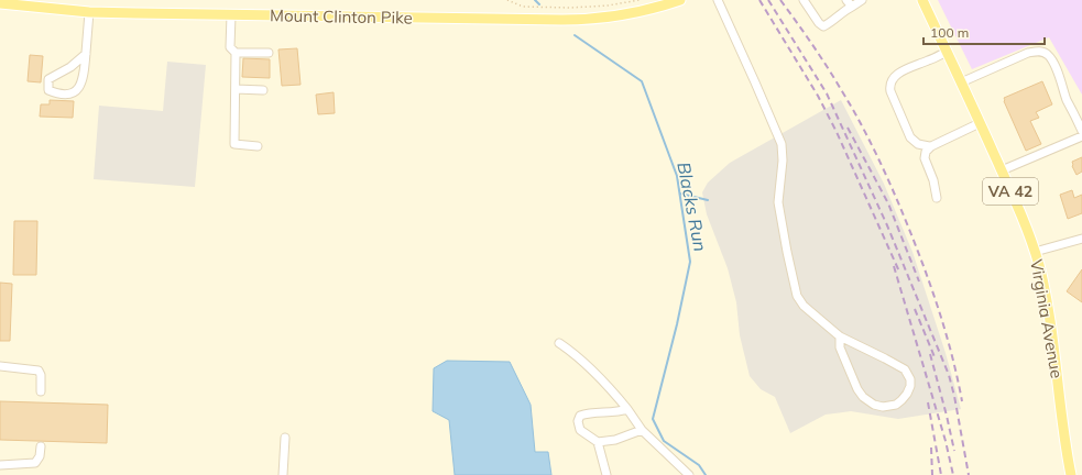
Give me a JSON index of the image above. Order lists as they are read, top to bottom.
{
  "streets": {
    "main road": ["Mount Clinton Pike", "VA 42", "Virginia Avenue"]
  },
  "water": ["Blacks Run"],
  "scale_bar": "100 m"
}
